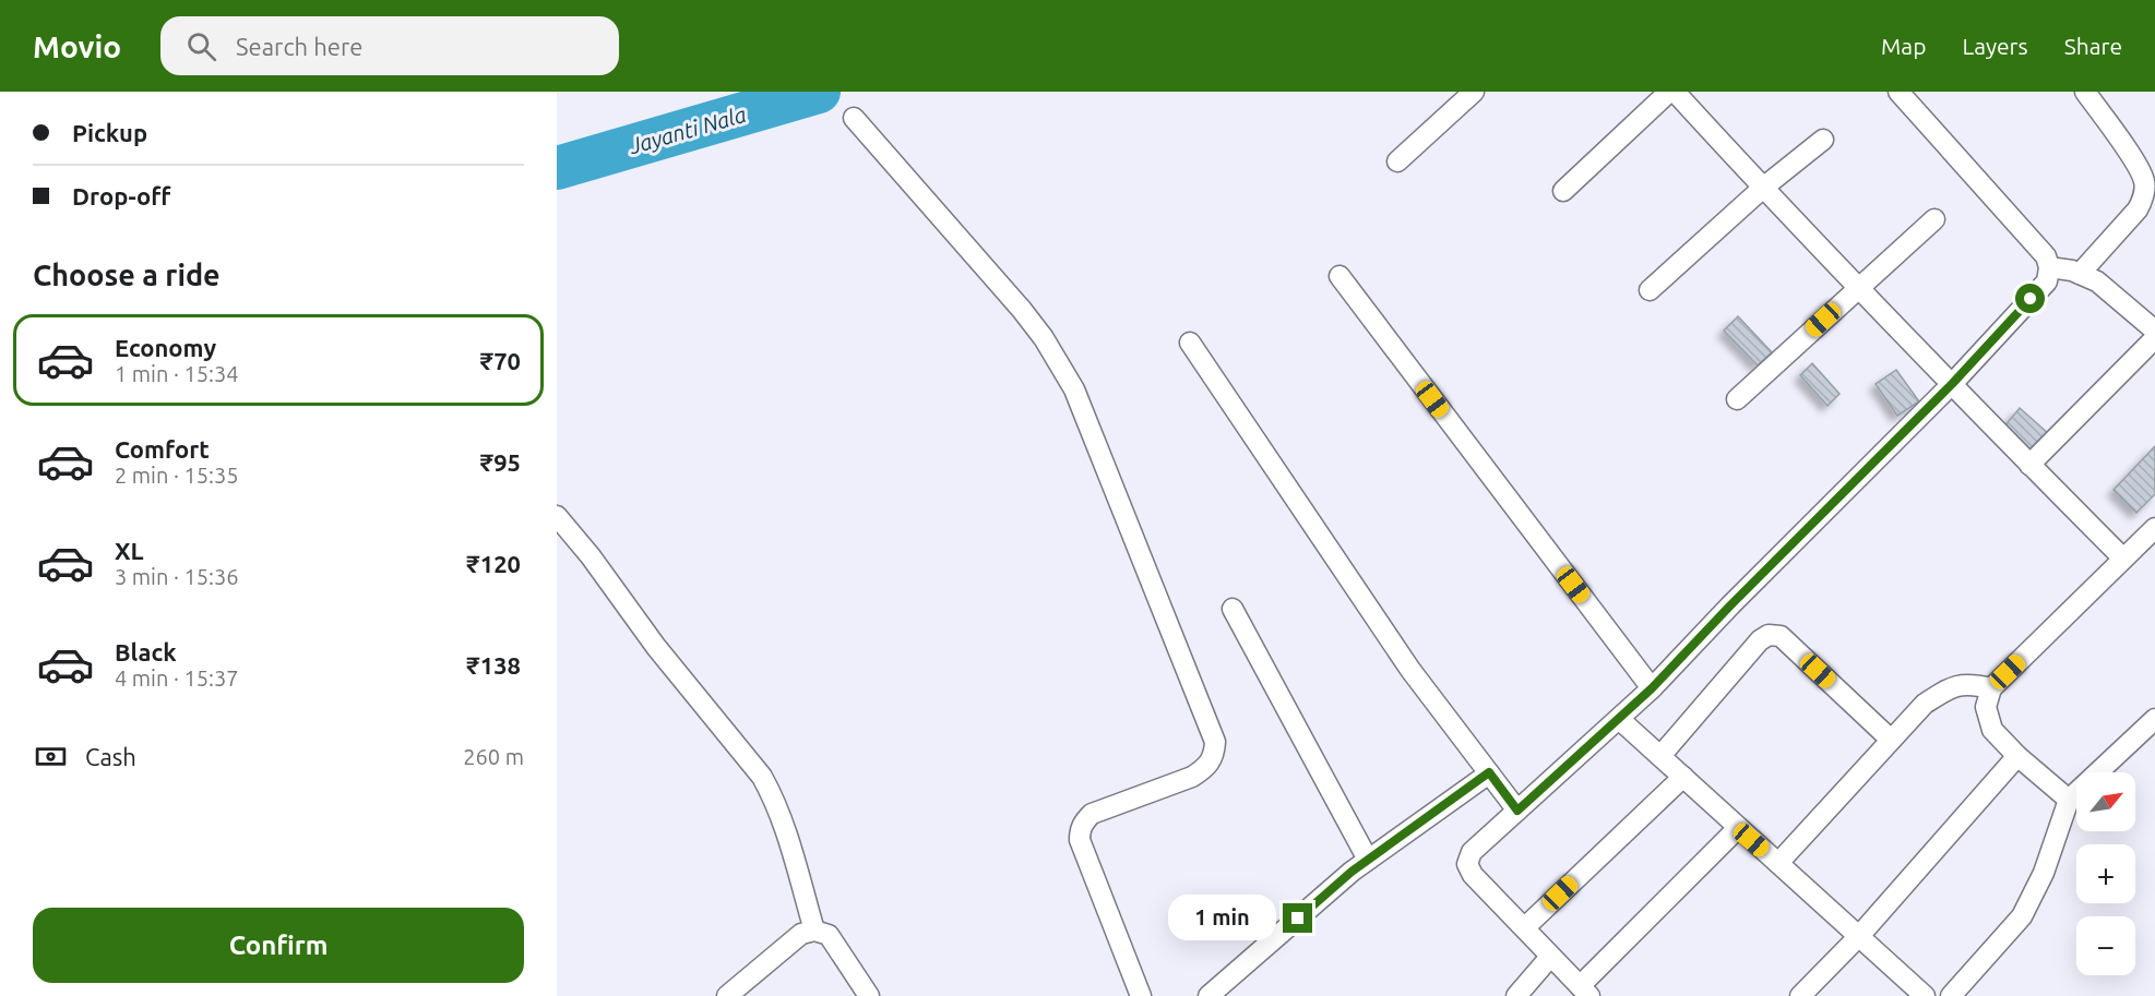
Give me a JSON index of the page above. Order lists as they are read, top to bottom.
{
  "water": ["Jayanti Nala"],
  "north": "top right",
  "page": {
    "header": "Movio",
    "search": "Search here",
    "nav": ["Map", "Layers", "Share"],
    "banner": ["Pickup", "Drop-off"],
    "heading": "Choose a ride",
    "list": [
      {
        "name": "Economy",
        "note": "1 min · 15:34",
        "value": "₹70"
      },
      {
        "name": "Comfort",
        "note": "2 min · 15:35",
        "value": "₹95"
      },
      {
        "name": "XL",
        "note": "3 min · 15:36",
        "value": "₹120"
      },
      {
        "name": "Black",
        "note": "4 min · 15:37",
        "value": "₹138"
      }
    ],
    "pay": ["Cash", "260 m"],
    "map_buttons": ["+", "−"],
    "buttons": "Confirm",
    "bubble": "1 min"
  }
}
